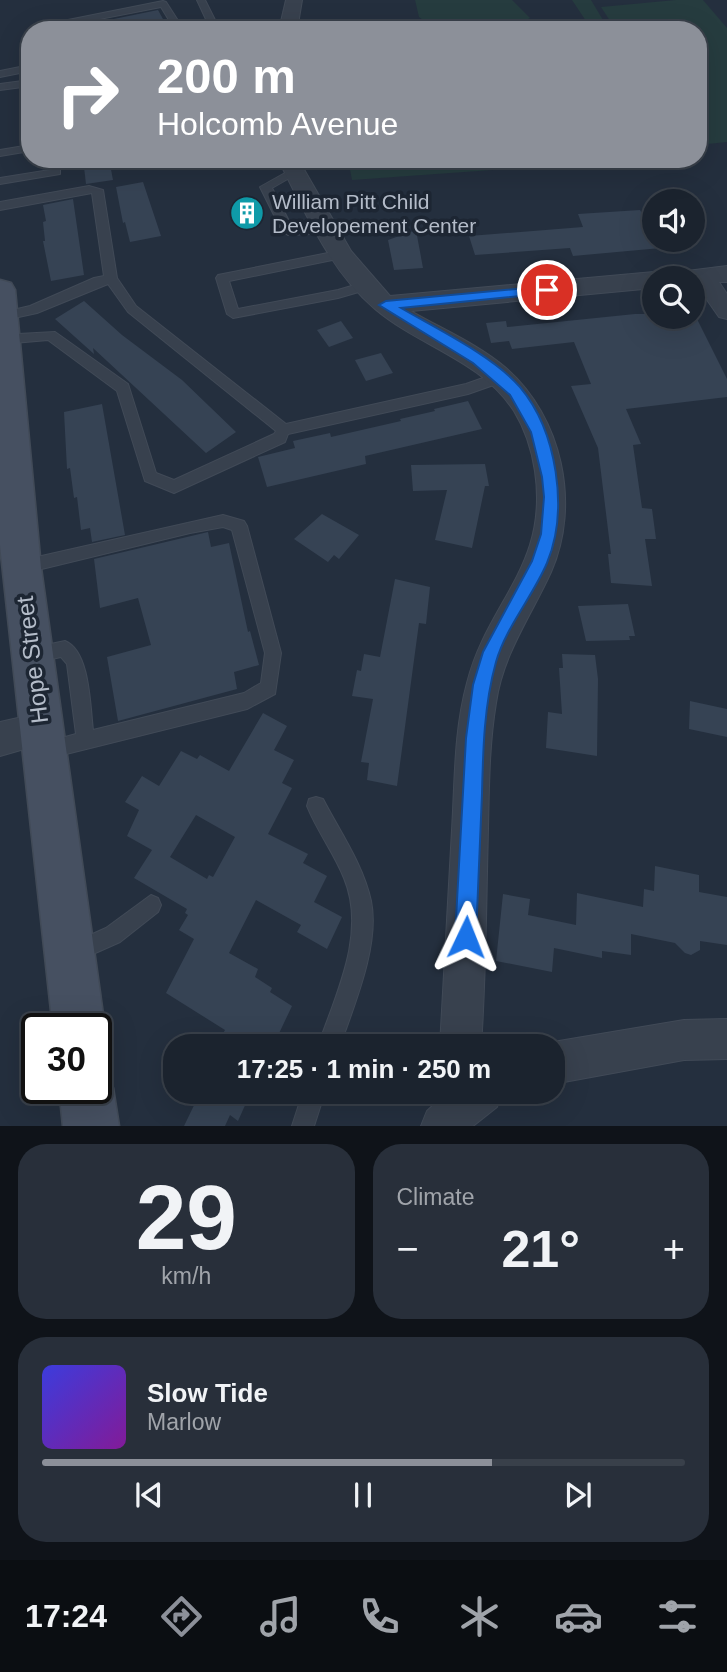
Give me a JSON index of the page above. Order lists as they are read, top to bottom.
{
  "streets": {
    "main road": ["Hope Street"]
  },
  "places": {
    "building": ["William Pitt Child Developement Center"]
  },
  "page": {
    "turn": ["200 m", "Holcomb Avenue"],
    "limit": "30",
    "trip": "17:25 · 1 min · 250 m",
    "tile": [
      ["29", "km/h"],
      "Climate"
    ],
    "heat": ["−", "21°", "+"],
    "song": ["Slow Tide", "Marlow"],
    "tabs": "17:24"
  }
}
